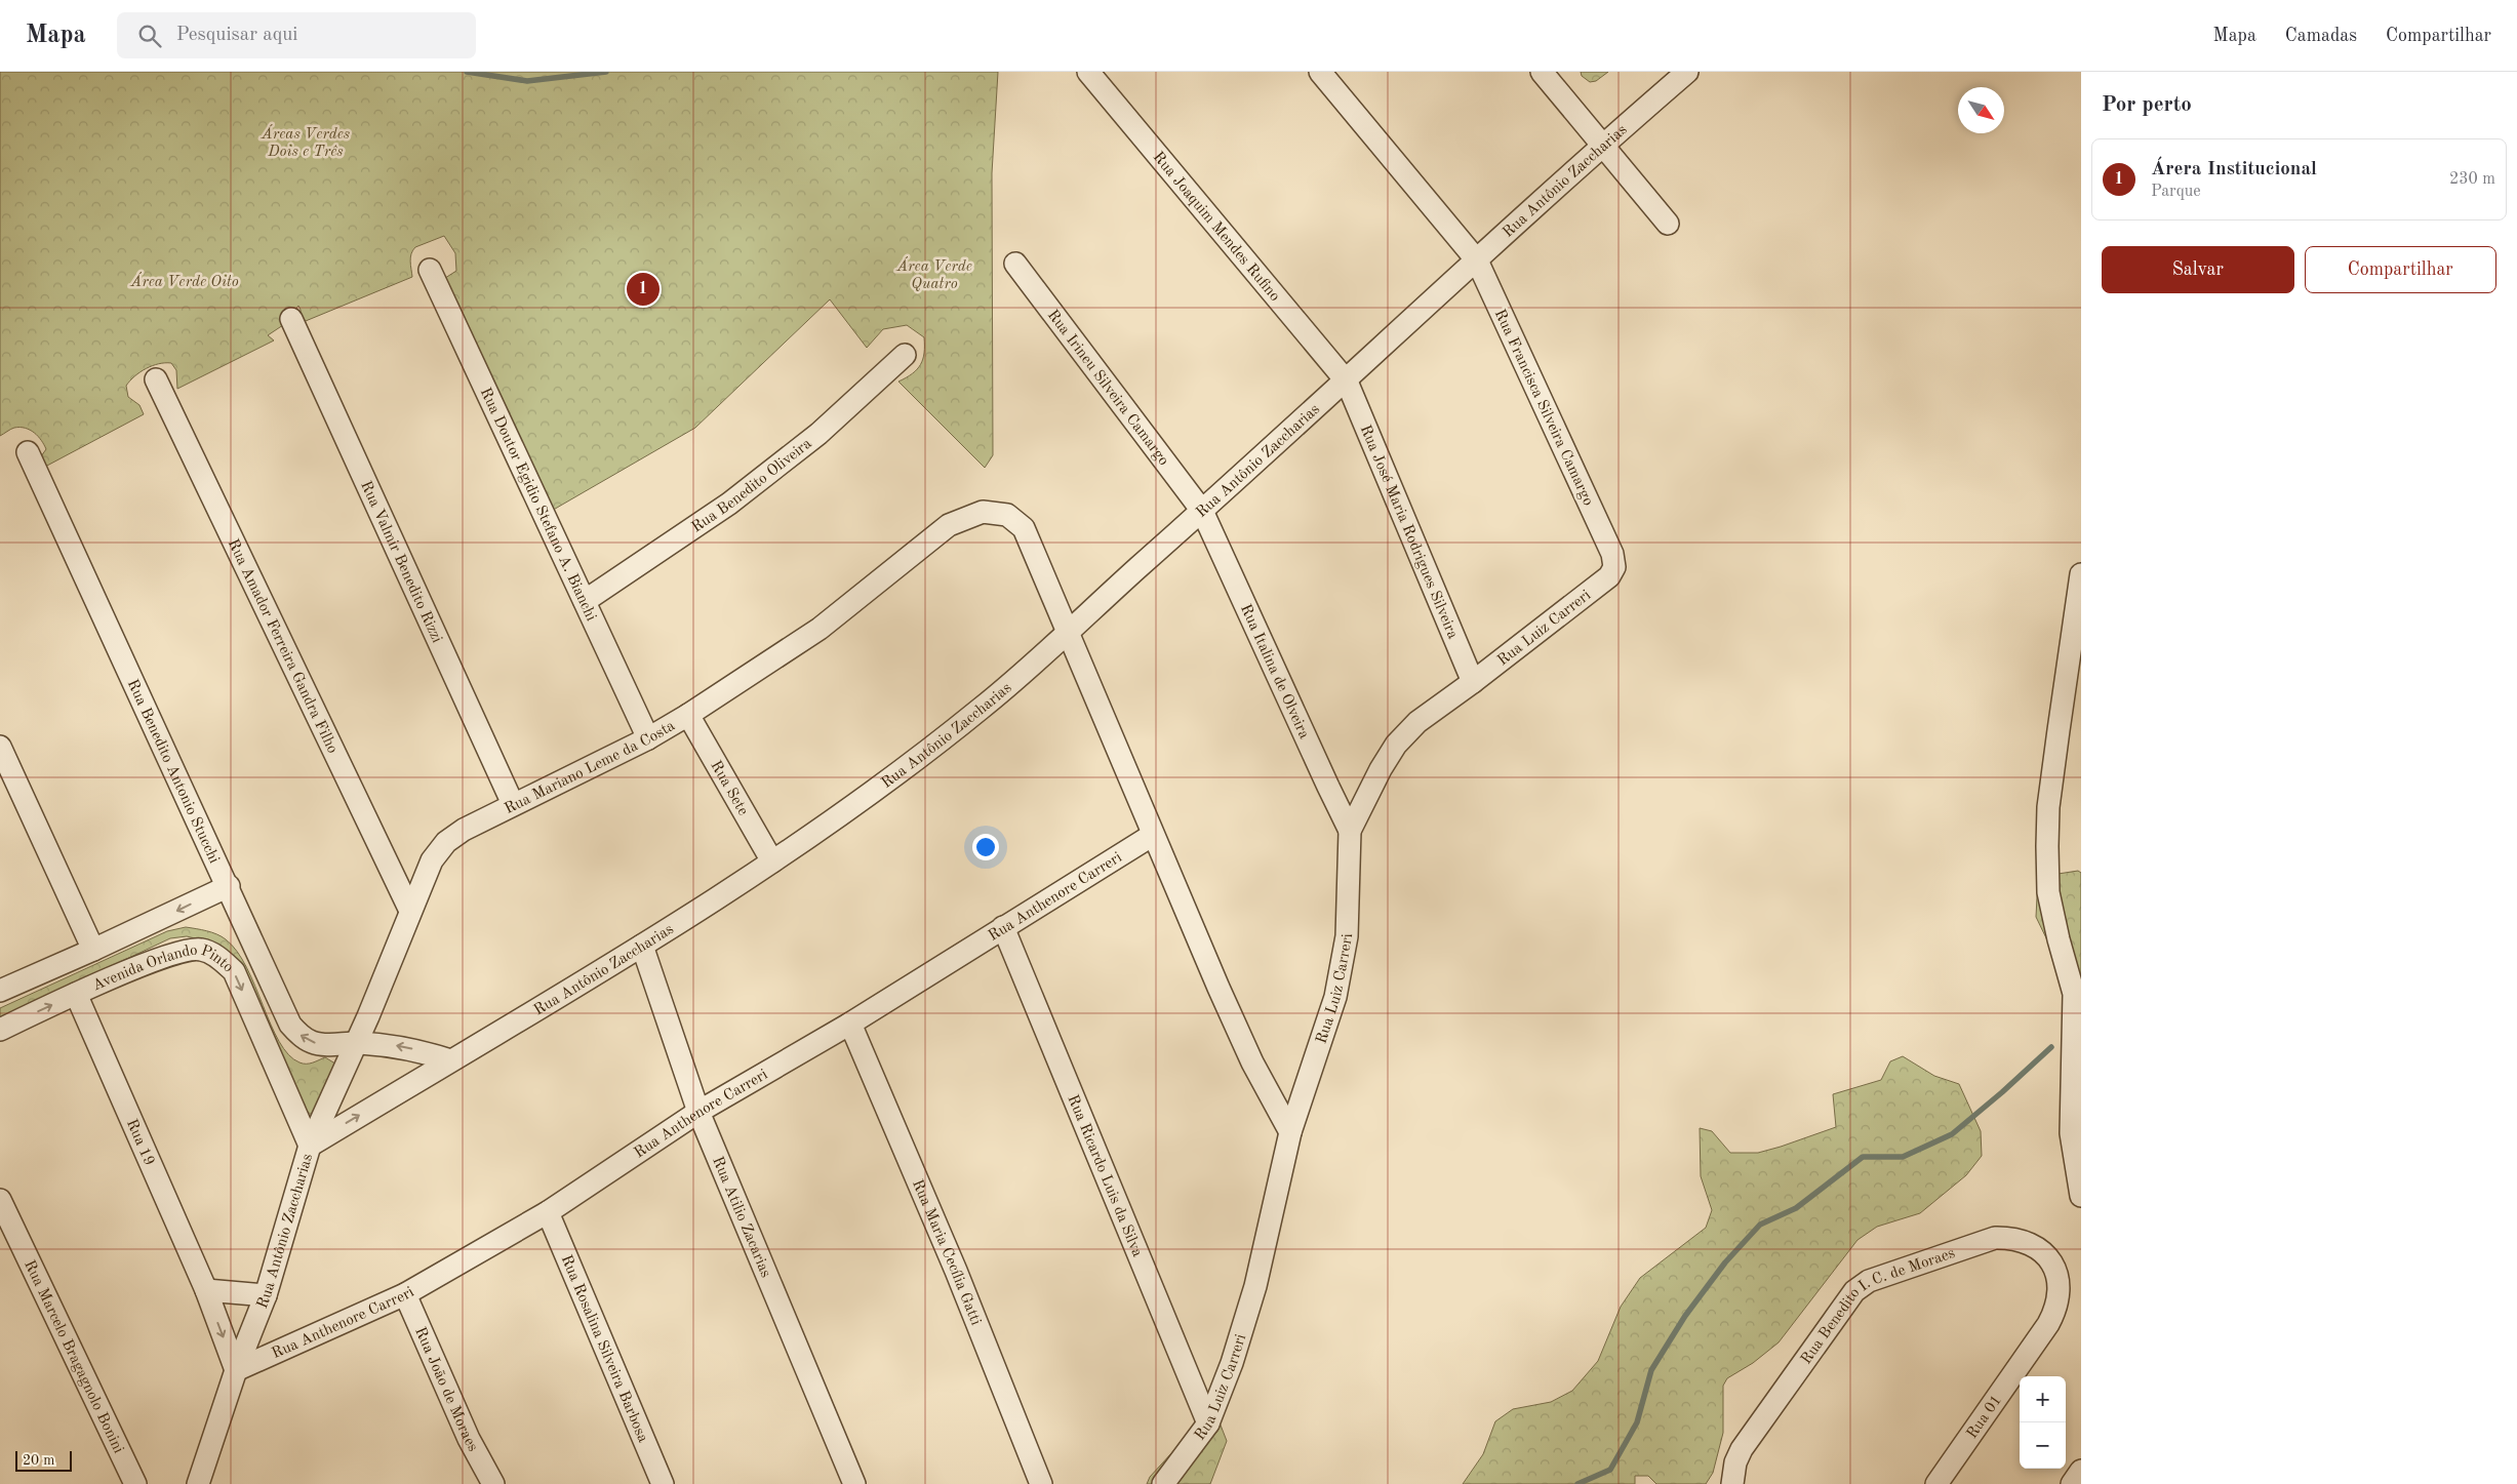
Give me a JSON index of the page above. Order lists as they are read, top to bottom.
{
  "streets": {
    "street": [
      "Rua Antônio Zaccharias",
      "Rua Joaquim Mendes Rufino",
      "Rua Irineu Silveira Camargo",
      "Rua Francisca Silveira Camargo",
      "Rua Benedito Oliveira",
      "Rua Doutor Egidio Stefano A. Bianchi",
      "Rua José Maria Rodrigues Silveira",
      "Rua Valmir Benedito Rizzi",
      "Rua Luiz Carreri",
      "Rua Amador Ferreira Gandra Filho",
      "Rua Italina de Olveira",
      "Rua Mariano Leme da Costa",
      "Rua Benedito Antonio Stucchi",
      "Rua Sete",
      "Rua Anthenore Carreri",
      "Avenida Orlando Pinto",
      "Rua 19",
      "Rua Ricardo Luis da Silva",
      "Rua Atilio Zacarias",
      "Rua Maria Cecília Gatti",
      "Rua Benedito I. C. de Moraes",
      "Rua Rosalina Silveira Barbosa",
      "Rua Marcelo Bragagnolo Bonini",
      "Rua João de Moraes",
      "Rua 01"
    ]
  },
  "crossings": [
    ["Rua Antônio Zaccharias", "Rua Joaquim Mendes Rufino"],
    ["Rua Antônio Zaccharias", "Rua Irineu Silveira Camargo"],
    ["Rua Antônio Zaccharias", "Rua Francisca Silveira Camargo"],
    ["Rua Antônio Zaccharias", "Rua José Maria Rodrigues Silveira"],
    ["Rua Antônio Zaccharias", "Rua Italina de Olveira"],
    ["Rua Antônio Zaccharias", "Rua Mariano Leme da Costa"],
    ["Rua Antônio Zaccharias", "Rua Benedito Antonio Stucchi"],
    ["Rua Antônio Zaccharias", "Rua Sete"],
    ["Rua Antônio Zaccharias", "Rua Anthenore Carreri"],
    ["Rua Antônio Zaccharias", "Avenida Orlando Pinto"],
    ["Rua Antônio Zaccharias", "Rua 19"],
    ["Rua Antônio Zaccharias", "Rua Atilio Zacarias"],
    ["Rua Joaquim Mendes Rufino", "Rua José Maria Rodrigues Silveira"],
    ["Rua Irineu Silveira Camargo", "Rua Italina de Olveira"],
    ["Rua Francisca Silveira Camargo", "Rua Luiz Carreri"],
    ["Rua Benedito Oliveira", "Rua Doutor Egidio Stefano A. Bianchi"],
    ["Rua Doutor Egidio Stefano A. Bianchi", "Rua Mariano Leme da Costa"],
    ["Rua José Maria Rodrigues Silveira", "Rua Luiz Carreri"],
    ["Rua Valmir Benedito Rizzi", "Rua Mariano Leme da Costa"],
    ["Rua Luiz Carreri", "Rua Italina de Olveira"],
    ["Rua Luiz Carreri", "Rua Ricardo Luis da Silva"],
    ["Rua Amador Ferreira Gandra Filho", "Rua Mariano Leme da Costa"],
    ["Rua Mariano Leme da Costa", "Rua Benedito Antonio Stucchi"],
    ["Rua Mariano Leme da Costa", "Rua Sete"],
    ["Rua Mariano Leme da Costa", "Avenida Orlando Pinto"],
    ["Rua Anthenore Carreri", "Rua 19"],
    ["Rua Anthenore Carreri", "Rua Ricardo Luis da Silva"],
    ["Rua Anthenore Carreri", "Rua Atilio Zacarias"],
    ["Rua Anthenore Carreri", "Rua Maria Cecília Gatti"],
    ["Rua Anthenore Carreri", "Rua Rosalina Silveira Barbosa"],
    ["Rua Anthenore Carreri", "Rua João de Moraes"],
    ["Avenida Orlando Pinto", "Rua 19"],
    ["Rua Benedito I. C. de Moraes", "Rua 01"]
  ],
  "one_way": ["Rua Benedito Antonio Stucchi"],
  "parks": ["Áreas Verdes Dois e Três", "Área Verde Quatro", "Área Verde Oito"],
  "scale_bar": "20 m",
  "north": "bottom right",
  "page": {
    "header": "Mapa",
    "search": "Pesquisar aqui",
    "nav": ["Mapa", "Camadas", "Compartilhar"],
    "heading": "Por perto",
    "list": [
      {
        "mark": "1",
        "name": "Árera Institucional",
        "note": "Parque",
        "value": "230 m"
      }
    ],
    "buttons": ["Salvar", "Compartilhar"],
    "pins": "1",
    "map_buttons": ["+", "−"],
    "scale": "20 m"
  }
}
